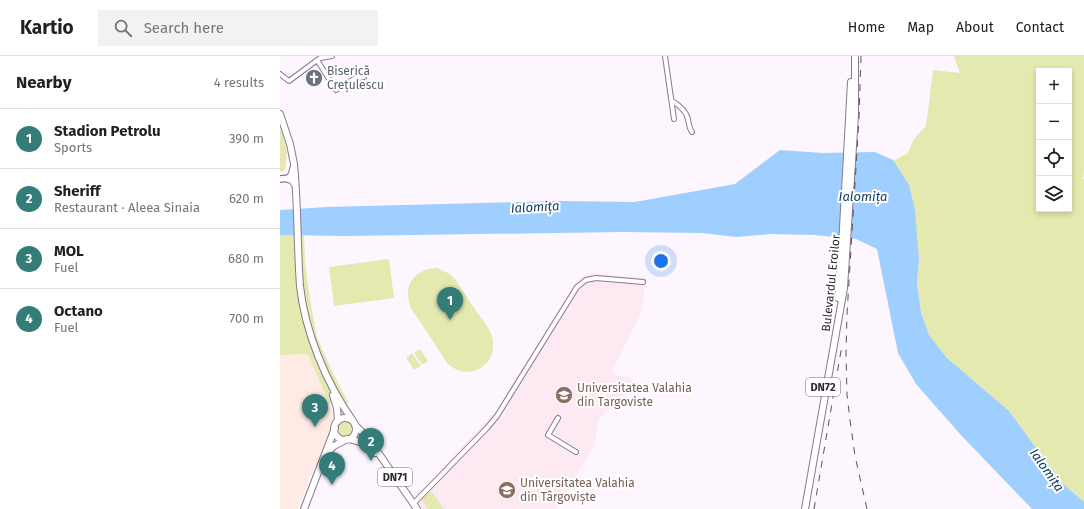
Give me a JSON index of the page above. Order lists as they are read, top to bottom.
{
  "streets": {
    "main road": ["Bulevardul Eroilor", "DN72", "DN71"]
  },
  "water": ["Ialomița"],
  "places": {
    "church": ["Biserică Crețulescu"],
    "school or university": ["Universitatea Valahia din Targoviste", "Universitatea Valahia din Târgoviște"]
  },
  "page": {
    "header": "Kartio",
    "search": "Search here",
    "nav": [
      "Home",
      "Map",
      "About",
      "Contact"
    ],
    "heading": ["Nearby", "4 results"],
    "map_buttons": ["+", "−"],
    "list": [
      {
        "mark": "1",
        "name": "Stadion Petrolu",
        "note": "Sports",
        "value": "390 m"
      },
      {
        "mark": "2",
        "name": "Sheriff",
        "note": "Restaurant · Aleea Sinaia",
        "value": "620 m"
      },
      {
        "mark": "3",
        "name": "MOL",
        "note": "Fuel",
        "value": "680 m"
      },
      {
        "mark": "4",
        "name": "Octano",
        "note": "Fuel",
        "value": "700 m"
      }
    ],
    "pins": [
      "1",
      "3",
      "2",
      "4"
    ]
  }
}
